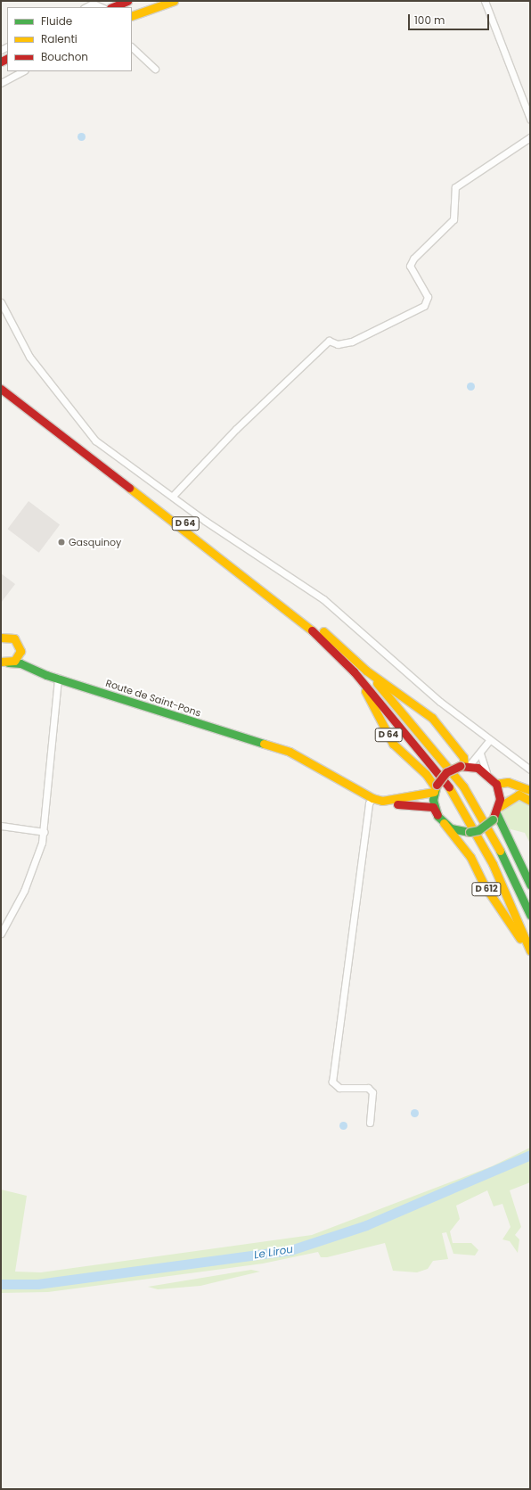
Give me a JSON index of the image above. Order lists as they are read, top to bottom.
{
  "streets": {
    "main road": ["D 64", "Route de Saint-Pons", "D 612"]
  },
  "crossings": [
    ["D 64", "Route de Saint-Pons"],
    ["D 64", "D 612"],
    ["Route de Saint-Pons", "D 612"]
  ],
  "water": ["Le Lirou"],
  "places": ["Gasquinoy"],
  "legend": ["Fluide", "Ralenti", "Bouchon"],
  "scale_bar": "100 m"
}
